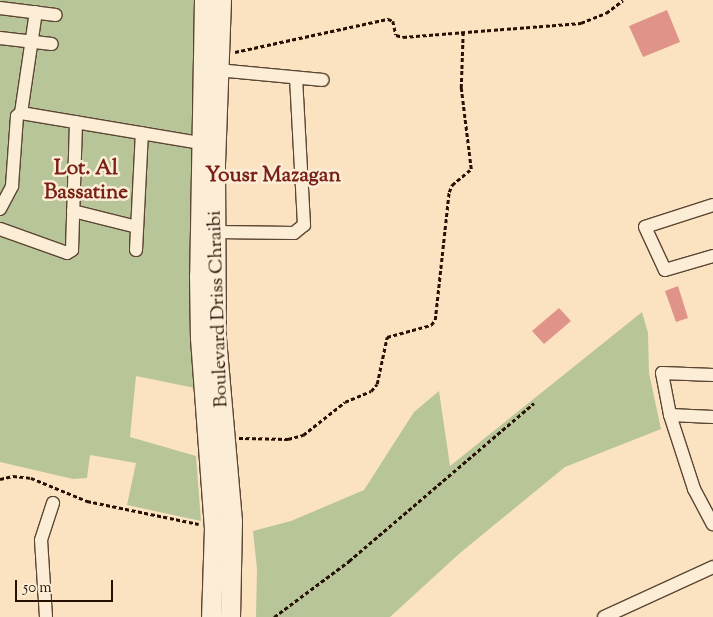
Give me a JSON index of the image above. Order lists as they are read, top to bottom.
{
  "streets": {
    "main road": ["Boulevard Driss Chraibi"]
  },
  "districts": ["Lot. Al Bassatine", "Yousr Mazagan"],
  "scale_bar": "50 m"
}
